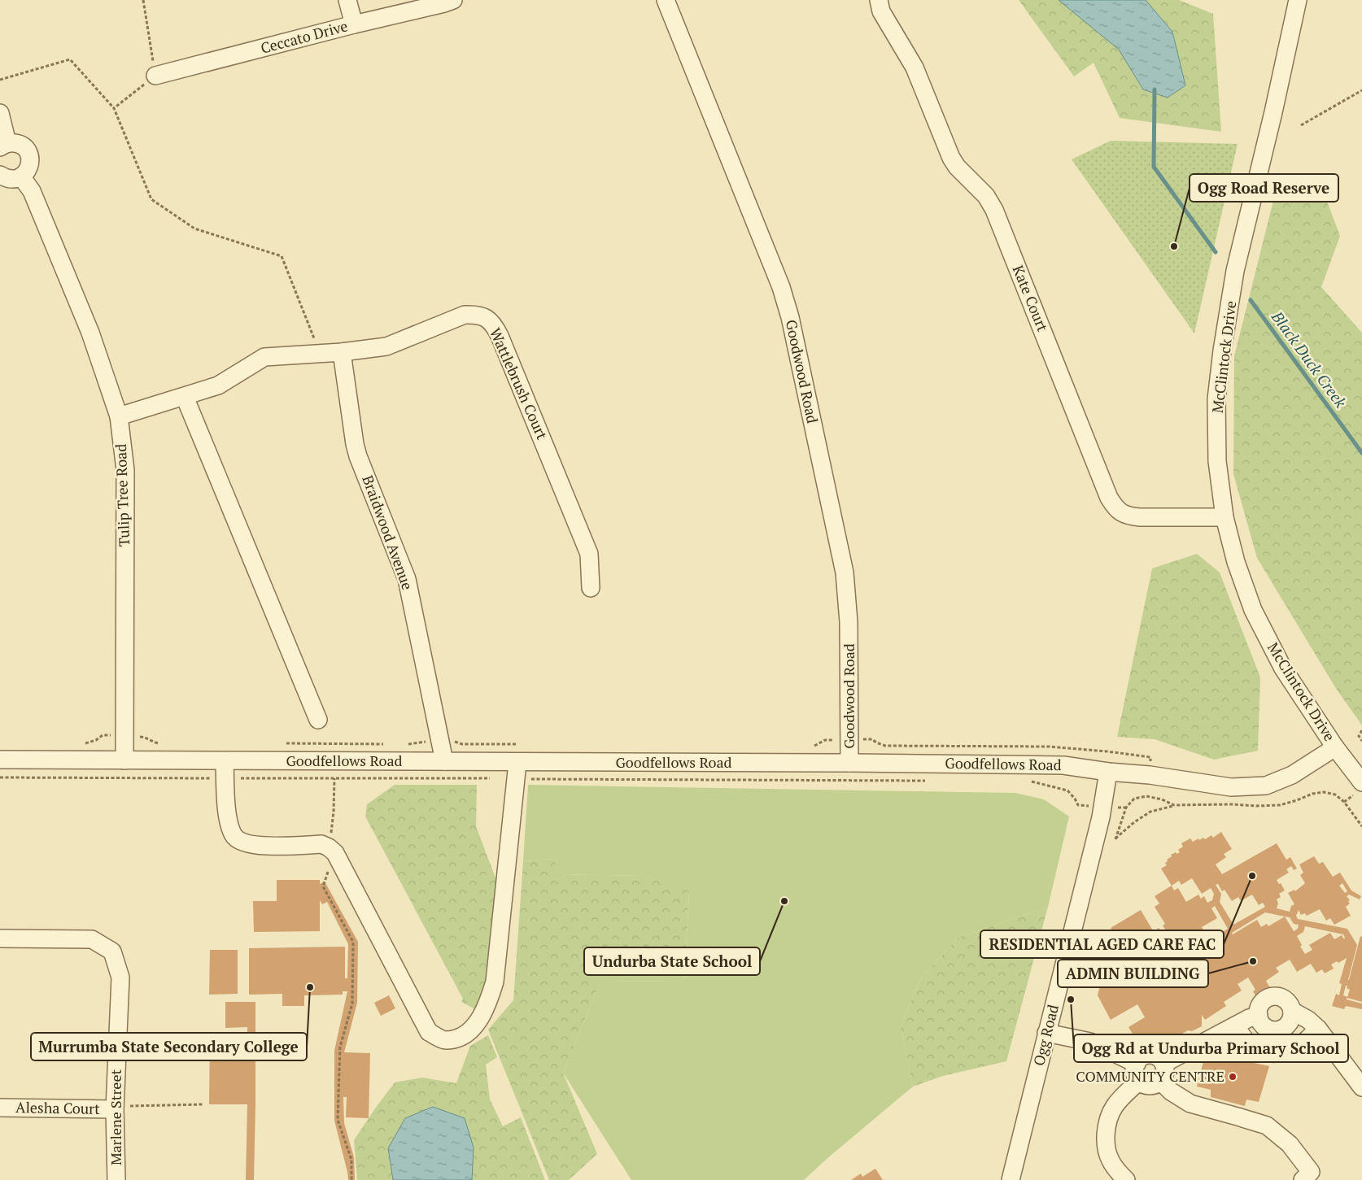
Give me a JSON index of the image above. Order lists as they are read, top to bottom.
{
  "streets": {
    "street": [
      "Ceccato Drive",
      "Kate Court",
      "McClintock Drive",
      "Goodwood Road",
      "Wattlebrush Court",
      "Tulip Tree Road",
      "Braidwood Avenue",
      "Goodfellows Road",
      "Ogg Road",
      "Alesha Court",
      "Marlene Street"
    ]
  },
  "crossings": [
    ["Kate Court", "McClintock Drive"],
    ["McClintock Drive", "Goodfellows Road"],
    ["Goodwood Road", "Goodfellows Road"],
    ["Wattlebrush Court", "Tulip Tree Road"],
    ["Wattlebrush Court", "Braidwood Avenue"],
    ["Tulip Tree Road", "Goodfellows Road"],
    ["Braidwood Avenue", "Goodfellows Road"],
    ["Goodfellows Road", "Ogg Road"],
    ["Alesha Court", "Marlene Street"]
  ],
  "water": ["Black Duck Creek"],
  "places": [
    "Ogg Road Reserve",
    "RESIDENTIAL AGED CARE FAC",
    "Undurba State School",
    "ADMIN BUILDING",
    "Murrumba State Secondary College",
    "Ogg Rd at Undurba Primary School",
    "COMMUNITY CENTRE"
  ]
}
